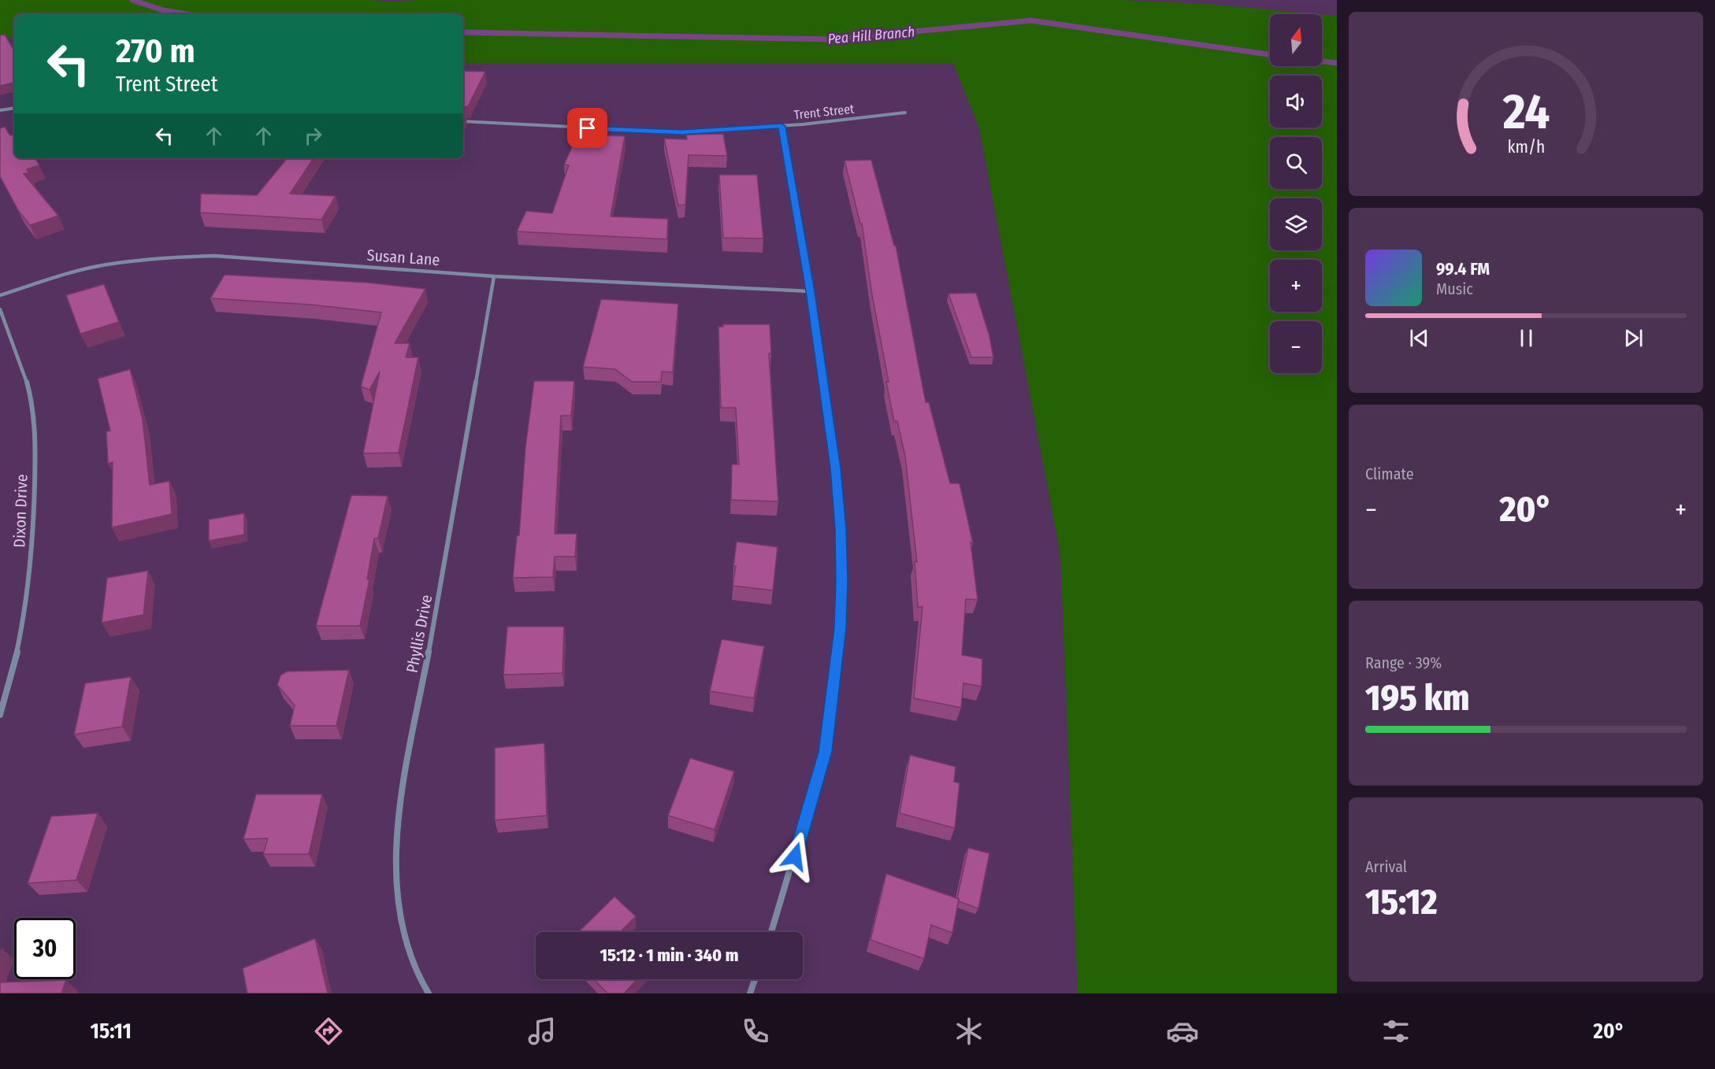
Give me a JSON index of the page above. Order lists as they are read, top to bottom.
{
  "streets": {
    "street": [
      "Trent Street",
      "Susan Lane",
      "Dixon Drive",
      "Phyllis Drive"
    ]
  },
  "crossings": [
    ["Susan Lane", "Phyllis Drive"]
  ],
  "water": ["Pea Hill Branch"],
  "north": "top",
  "page": {
    "map_buttons": ["+", "−"],
    "turn": ["270 m", "Trent Street"],
    "song": ["99.4 FM", "Music"],
    "tile": [
      "Climate",
      ["Range · 39%", "195 km"],
      ["Arrival", "15:12"]
    ],
    "heat": ["−", "20°", "+"],
    "limit": "30",
    "trip": "15:12 · 1 min · 340 m",
    "tabs": ["15:11", "20°"],
    "gauge": ["24", "km/h"]
  }
}
